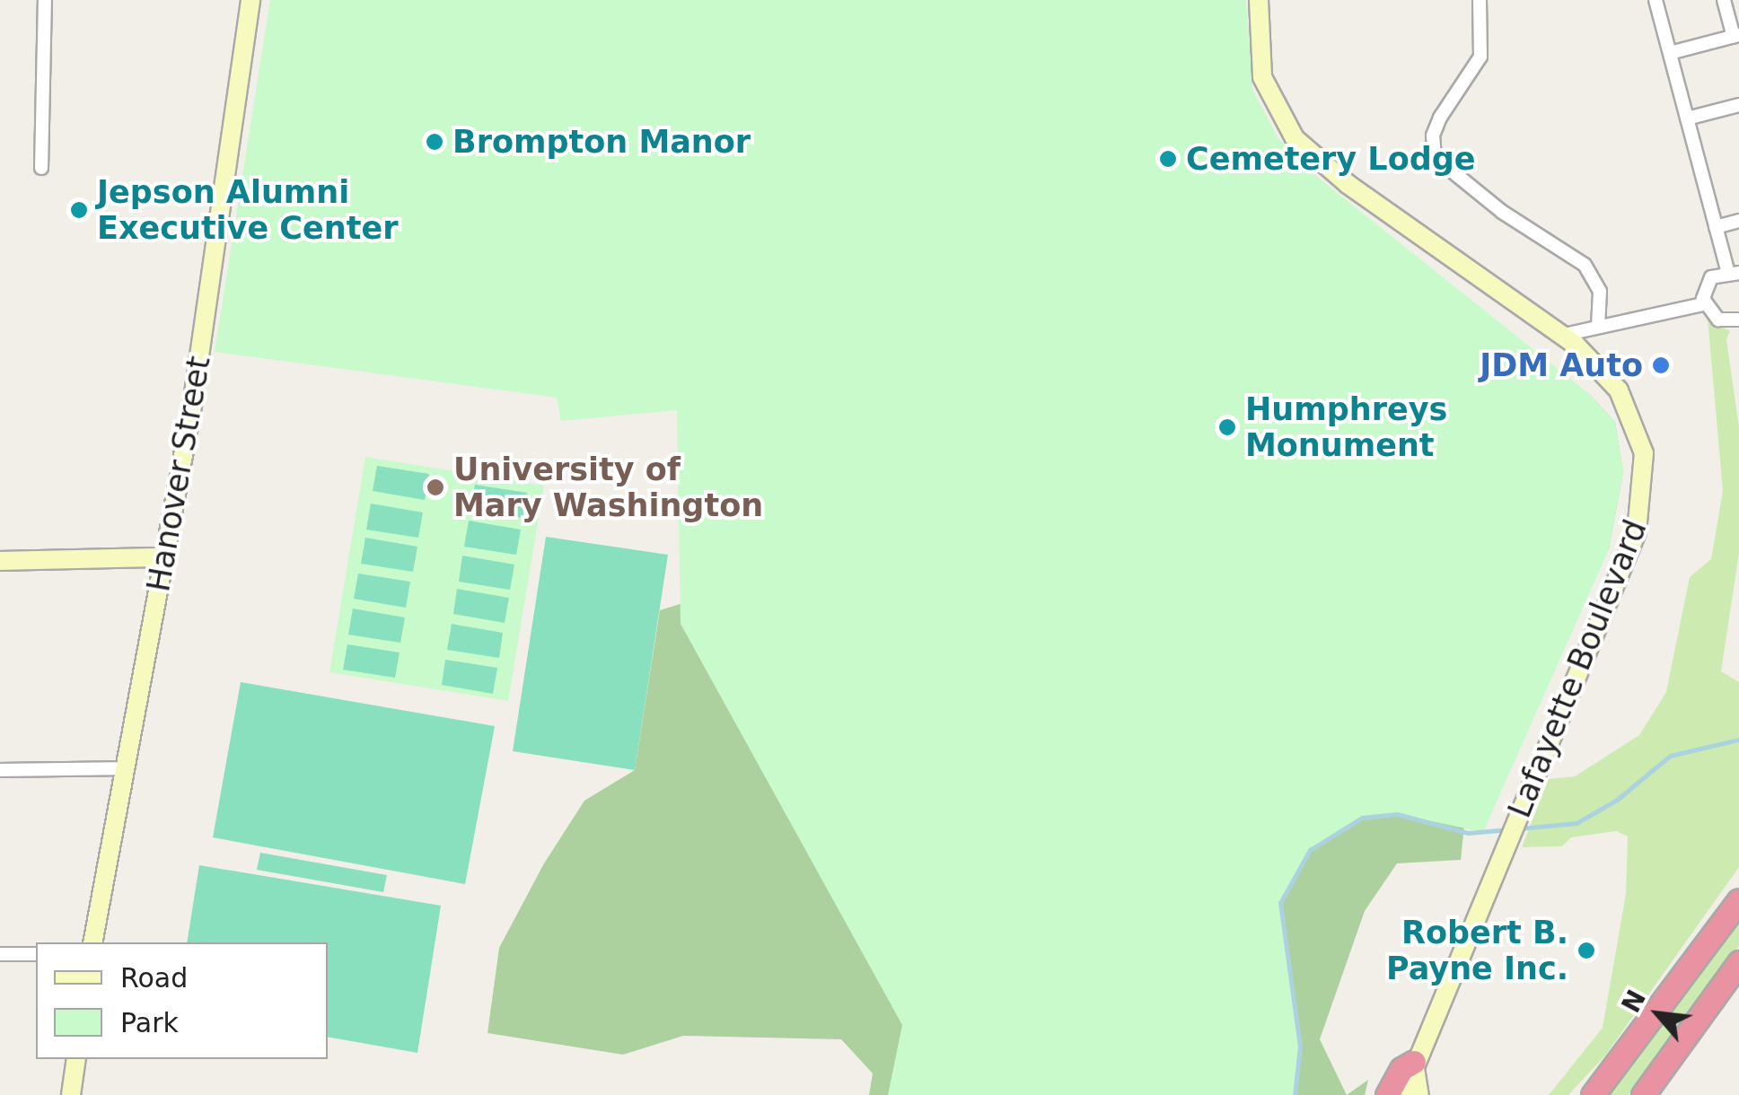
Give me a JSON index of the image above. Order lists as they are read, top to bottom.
{
  "streets": {
    "main road": ["Hanover Street", "Lafayette Boulevard"]
  },
  "places": [
    "Brompton Manor",
    "Cemetery Lodge",
    "Jepson Alumni Executive Center",
    "JDM Auto",
    "Humphreys Monument",
    "University of Mary Washington",
    "Robert B. Payne Inc."
  ],
  "legend": ["Road", "Park"],
  "north": "top left"
}
